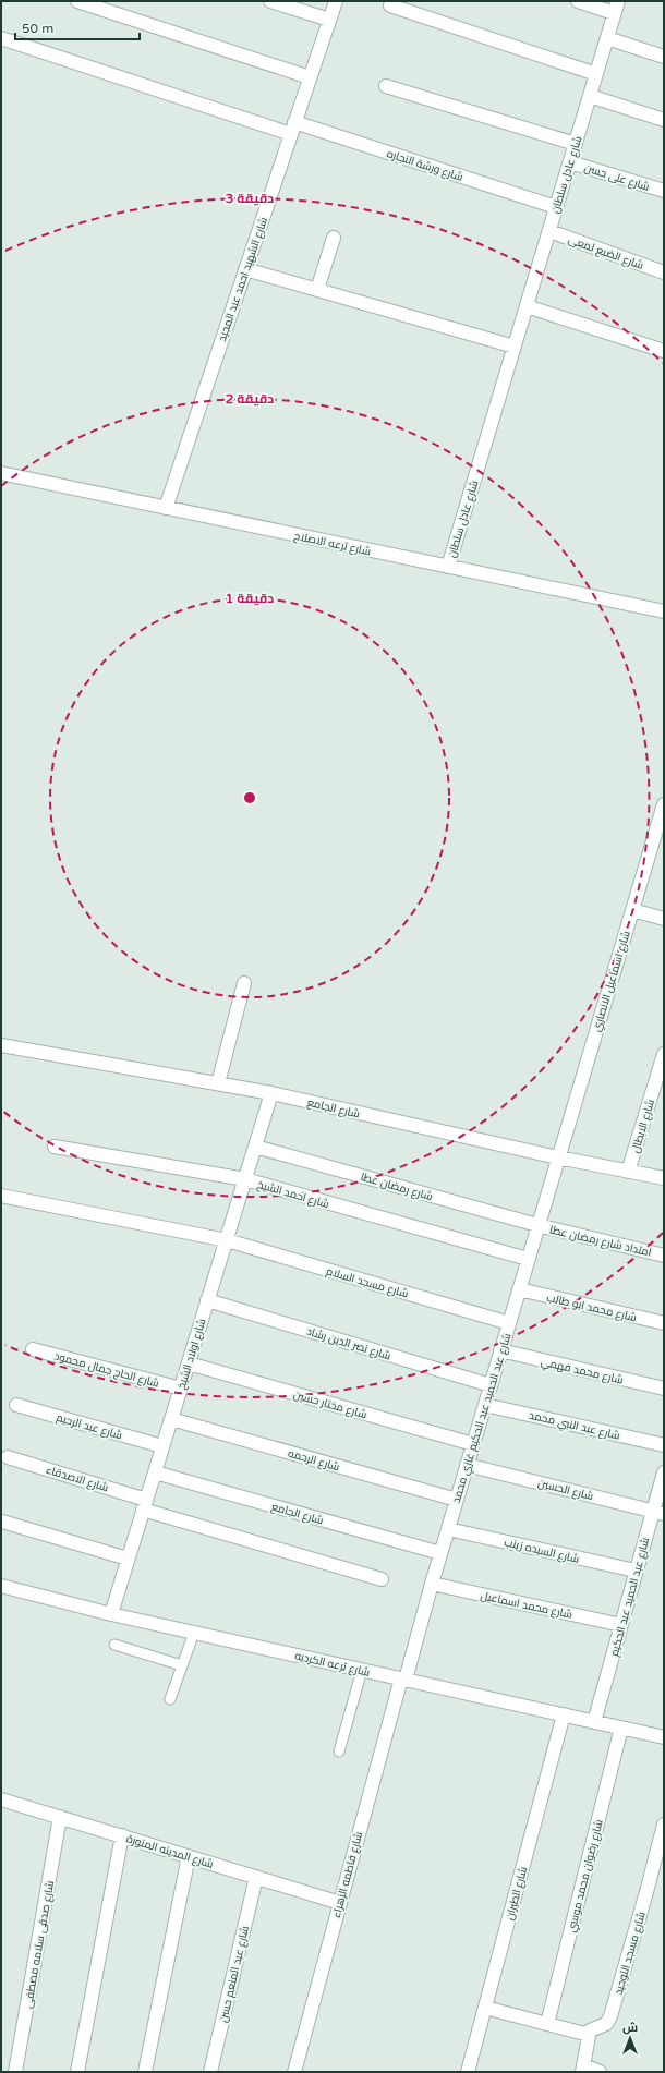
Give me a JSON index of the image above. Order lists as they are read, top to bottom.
{
  "streets": {
    "street": [
      "شارع ورشة النجاره",
      "شارع عادل سلطان",
      "شارع على حسن",
      "شارع الضبع لمعى",
      "شارع الشهيد احمد عبد المجيد",
      "شارع ترعه الاصلاح",
      "شارع اسماعيل الانصاري",
      "شارع الجامع",
      "شارع الابطال",
      "شارع رمضان عطا",
      "شارع احمد الشيخ",
      "امتداد شارع رمضان عطا",
      "شارع مسجد السلام",
      "شارع محمد ابو طالب",
      "شارع نصر الدين رشاد",
      "شارع اولاد الشيخ",
      "شارع الحاج جمال محمود",
      "شارع محمد فهمي",
      "شارع مختار حسين",
      "شارع عبد الحميد عبد الحكيم غازي محمد",
      "شارع عبد النبي محمد",
      "شارع عبد الرحيم",
      "شارع الرحمه",
      "شارع الاصدقاء",
      "شارع الحسين",
      "شارع السيده زينب",
      "شارع عبد الحميد عبد الحكيم",
      "شارع محمد اسماعيل",
      "شارع ترعه الكرديه",
      "شارع المدينه المنورة",
      "شارع فاطمه الزهراء",
      "شارع رضوان محمد موسي",
      "شارع الطيران",
      "شارع صدقى سلامه مصطفى",
      "شارع مسجد التوحيد",
      "شارع عبد المنعم حسن"
    ]
  },
  "crossings": [
    ["شارع ورشة النجاره", "شارع عادل سلطان"],
    ["شارع ورشة النجاره", "شارع الشهيد احمد عبد المجيد"],
    ["شارع عادل سلطان", "شارع على حسن"],
    ["شارع عادل سلطان", "شارع الضبع لمعى"],
    ["شارع عادل سلطان", "شارع ترعه الاصلاح"],
    ["شارع الشهيد احمد عبد المجيد", "شارع ترعه الاصلاح"],
    ["شارع اسماعيل الانصاري", "شارع الجامع"],
    ["شارع اسماعيل الانصاري", "شارع عبد الحميد عبد الحكيم غازي محمد"],
    ["شارع الجامع", "شارع الابطال"],
    ["شارع الجامع", "شارع اولاد الشيخ"],
    ["شارع الجامع", "شارع عبد الحميد عبد الحكيم غازي محمد"],
    ["شارع رمضان عطا", "امتداد شارع رمضان عطا"],
    ["شارع رمضان عطا", "شارع اولاد الشيخ"],
    ["شارع رمضان عطا", "شارع عبد الحميد عبد الحكيم غازي محمد"],
    ["شارع احمد الشيخ", "شارع اولاد الشيخ"],
    ["شارع احمد الشيخ", "شارع عبد الحميد عبد الحكيم غازي محمد"],
    ["امتداد شارع رمضان عطا", "شارع عبد الحميد عبد الحكيم غازي محمد"],
    ["شارع مسجد السلام", "شارع اولاد الشيخ"],
    ["شارع مسجد السلام", "شارع عبد الحميد عبد الحكيم غازي محمد"],
    ["شارع محمد ابو طالب", "شارع عبد الحميد عبد الحكيم غازي محمد"],
    ["شارع نصر الدين رشاد", "شارع اولاد الشيخ"],
    ["شارع نصر الدين رشاد", "شارع عبد الحميد عبد الحكيم غازي محمد"],
    ["شارع اولاد الشيخ", "شارع الحاج جمال محمود"],
    ["شارع اولاد الشيخ", "شارع مختار حسين"],
    ["شارع اولاد الشيخ", "شارع عبد الرحيم"],
    ["شارع اولاد الشيخ", "شارع الرحمه"],
    ["شارع اولاد الشيخ", "شارع الاصدقاء"],
    ["شارع اولاد الشيخ", "شارع ترعه الكرديه"],
    ["شارع محمد فهمي", "شارع عبد الحميد عبد الحكيم غازي محمد"],
    ["شارع مختار حسين", "شارع عبد الحميد عبد الحكيم غازي محمد"],
    ["شارع عبد الحميد عبد الحكيم غازي محمد", "شارع عبد النبي محمد"],
    ["شارع عبد الحميد عبد الحكيم غازي محمد", "شارع الرحمه"],
    ["شارع عبد الحميد عبد الحكيم غازي محمد", "شارع الحسين"],
    ["شارع عبد الحميد عبد الحكيم غازي محمد", "شارع السيده زينب"],
    ["شارع عبد الحميد عبد الحكيم غازي محمد", "شارع محمد اسماعيل"],
    ["شارع عبد الحميد عبد الحكيم غازي محمد", "شارع ترعه الكرديه"],
    ["شارع عبد الحميد عبد الحكيم غازي محمد", "شارع فاطمه الزهراء"],
    ["شارع الحسين", "شارع عبد الحميد عبد الحكيم"],
    ["شارع السيده زينب", "شارع عبد الحميد عبد الحكيم"],
    ["شارع عبد الحميد عبد الحكيم", "شارع محمد اسماعيل"],
    ["شارع عبد الحميد عبد الحكيم", "شارع ترعه الكرديه"],
    ["شارع ترعه الكرديه", "شارع فاطمه الزهراء"],
    ["شارع ترعه الكرديه", "شارع رضوان محمد موسي"],
    ["شارع ترعه الكرديه", "شارع الطيران"],
    ["شارع المدينه المنورة", "شارع فاطمه الزهراء"],
    ["شارع المدينه المنورة", "شارع صدقى سلامه مصطفى"],
    ["شارع المدينه المنورة", "شارع عبد المنعم حسن"]
  ],
  "scale_bar": "50 m",
  "north": "top",
  "rings": ["3 دقيقة", "2 دقيقة", "1 دقيقة"]
}
